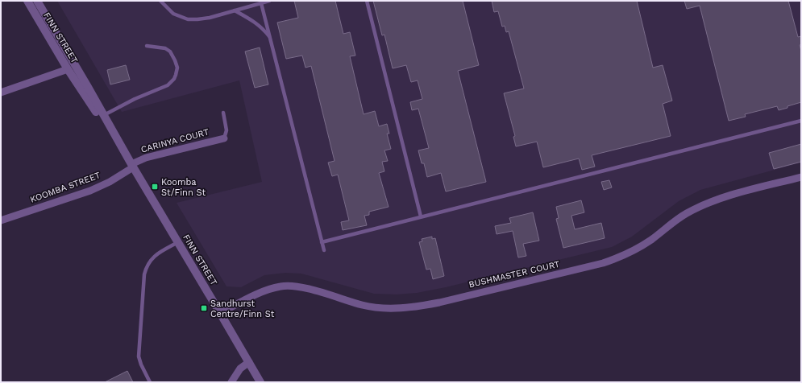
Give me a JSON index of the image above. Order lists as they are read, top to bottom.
{
  "streets": {
    "street": [
      "FINN STREET",
      "CARINYA COURT",
      "KOOMBA STREET",
      "BUSHMASTER COURT"
    ]
  },
  "crossings": [
    ["FINN STREET", "CARINYA COURT"],
    ["FINN STREET", "KOOMBA STREET"],
    ["FINN STREET", "BUSHMASTER COURT"],
    ["CARINYA COURT", "KOOMBA STREET"]
  ],
  "places": {
    "transit": ["Koomba St/Finn St", "Sandhurst Centre/Finn St"]
  }
}
